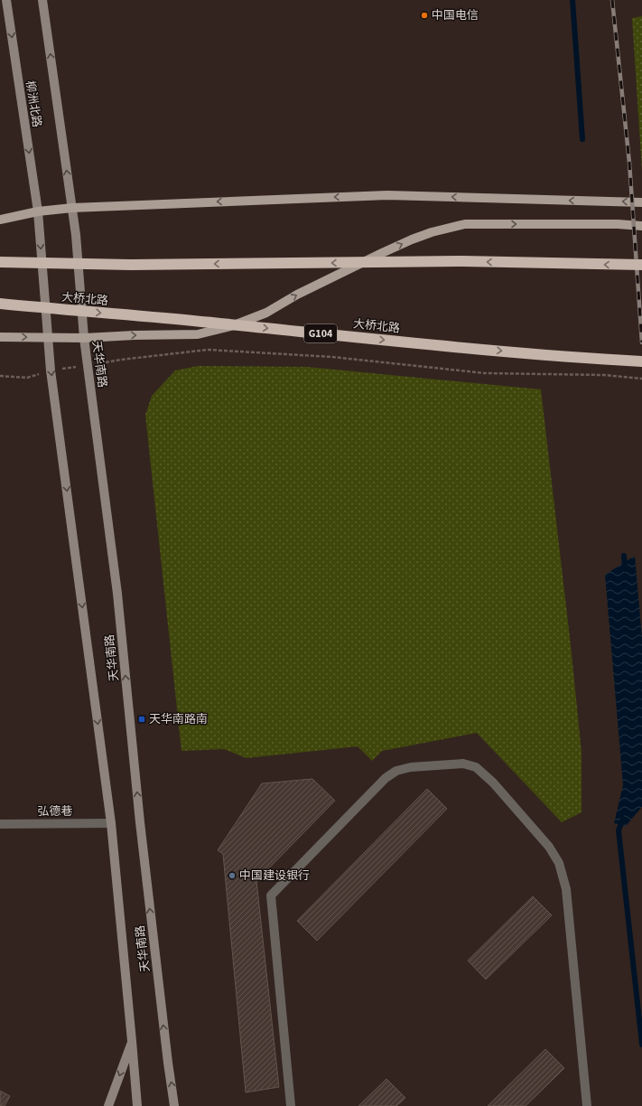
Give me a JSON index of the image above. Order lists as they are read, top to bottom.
{
  "streets": {
    "highway": ["大桥北路", "G104"],
    "main road": ["柳洲北路", "天华南路"],
    "street": ["弘德巷"]
  },
  "crossings": [
    ["柳洲北路", "天华南路"],
    ["天华南路", "弘德巷"]
  ],
  "places": {
    "other": ["中国电信", "中国建设银行"],
    "transit": ["天华南路南"]
  }
}
